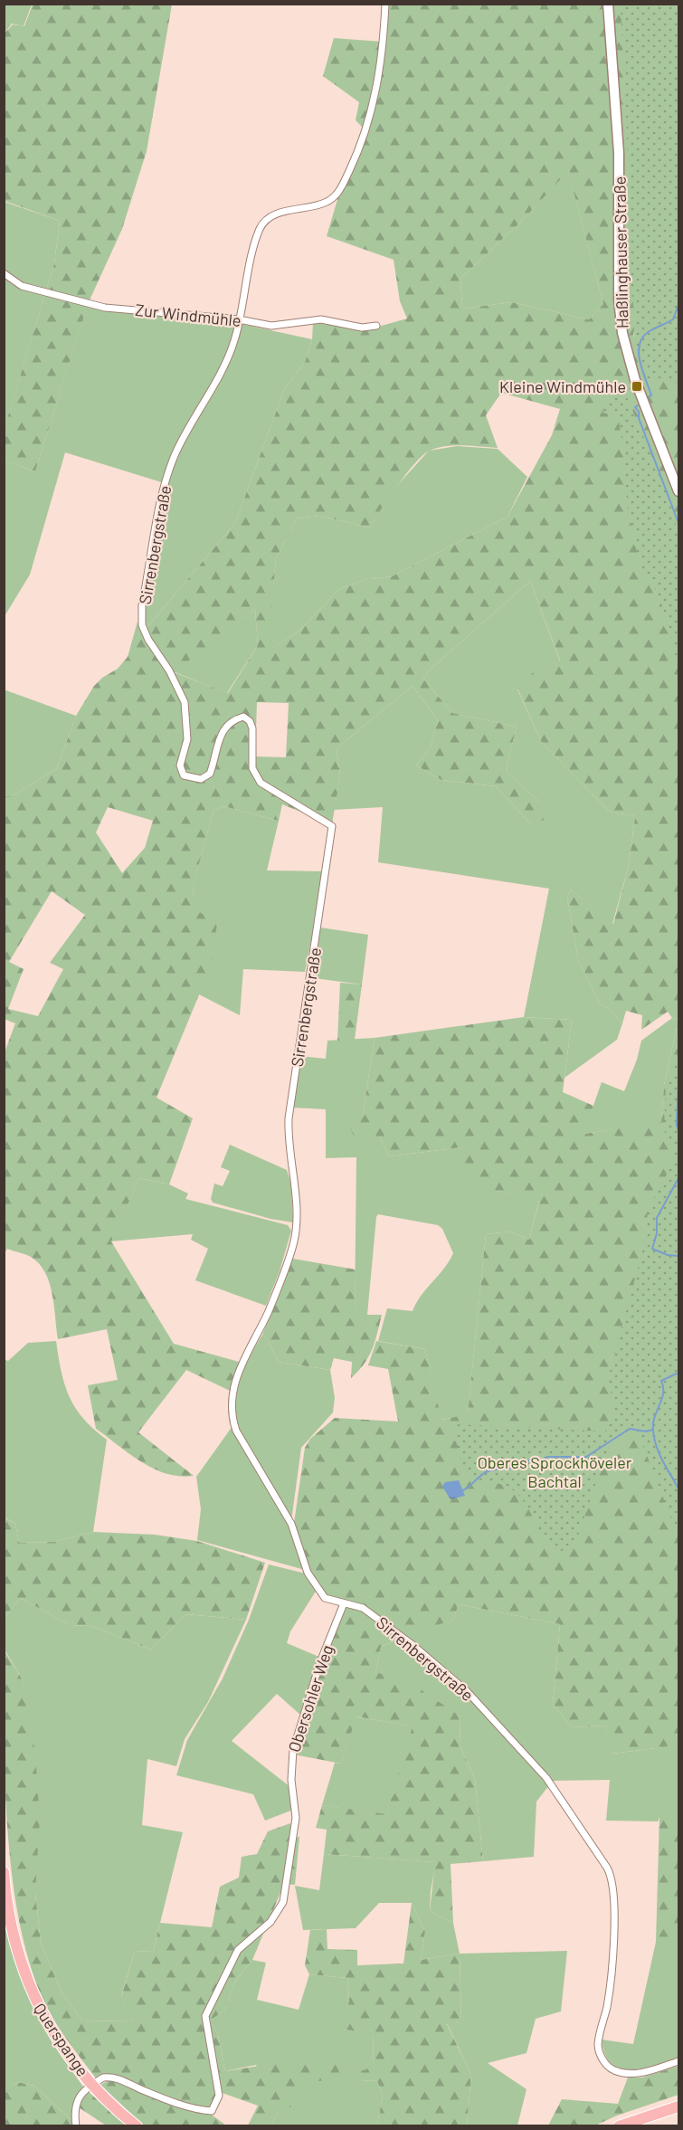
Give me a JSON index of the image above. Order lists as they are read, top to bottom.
{
  "streets": {
    "main road": ["Haßlinghauser Straße", "Querspange"],
    "street": ["Zur Windmühle", "Sirrenbergstraße", "Obersohler Weg"]
  },
  "crossings": [
    ["Zur Windmühle", "Sirrenbergstraße"],
    ["Sirrenbergstraße", "Obersohler Weg"],
    ["Obersohler Weg", "Querspange"]
  ],
  "parks": ["Oberes Sprockhöveler Bachtal"],
  "places": {
    "transit": ["Kleine Windmühle"]
  }
}
